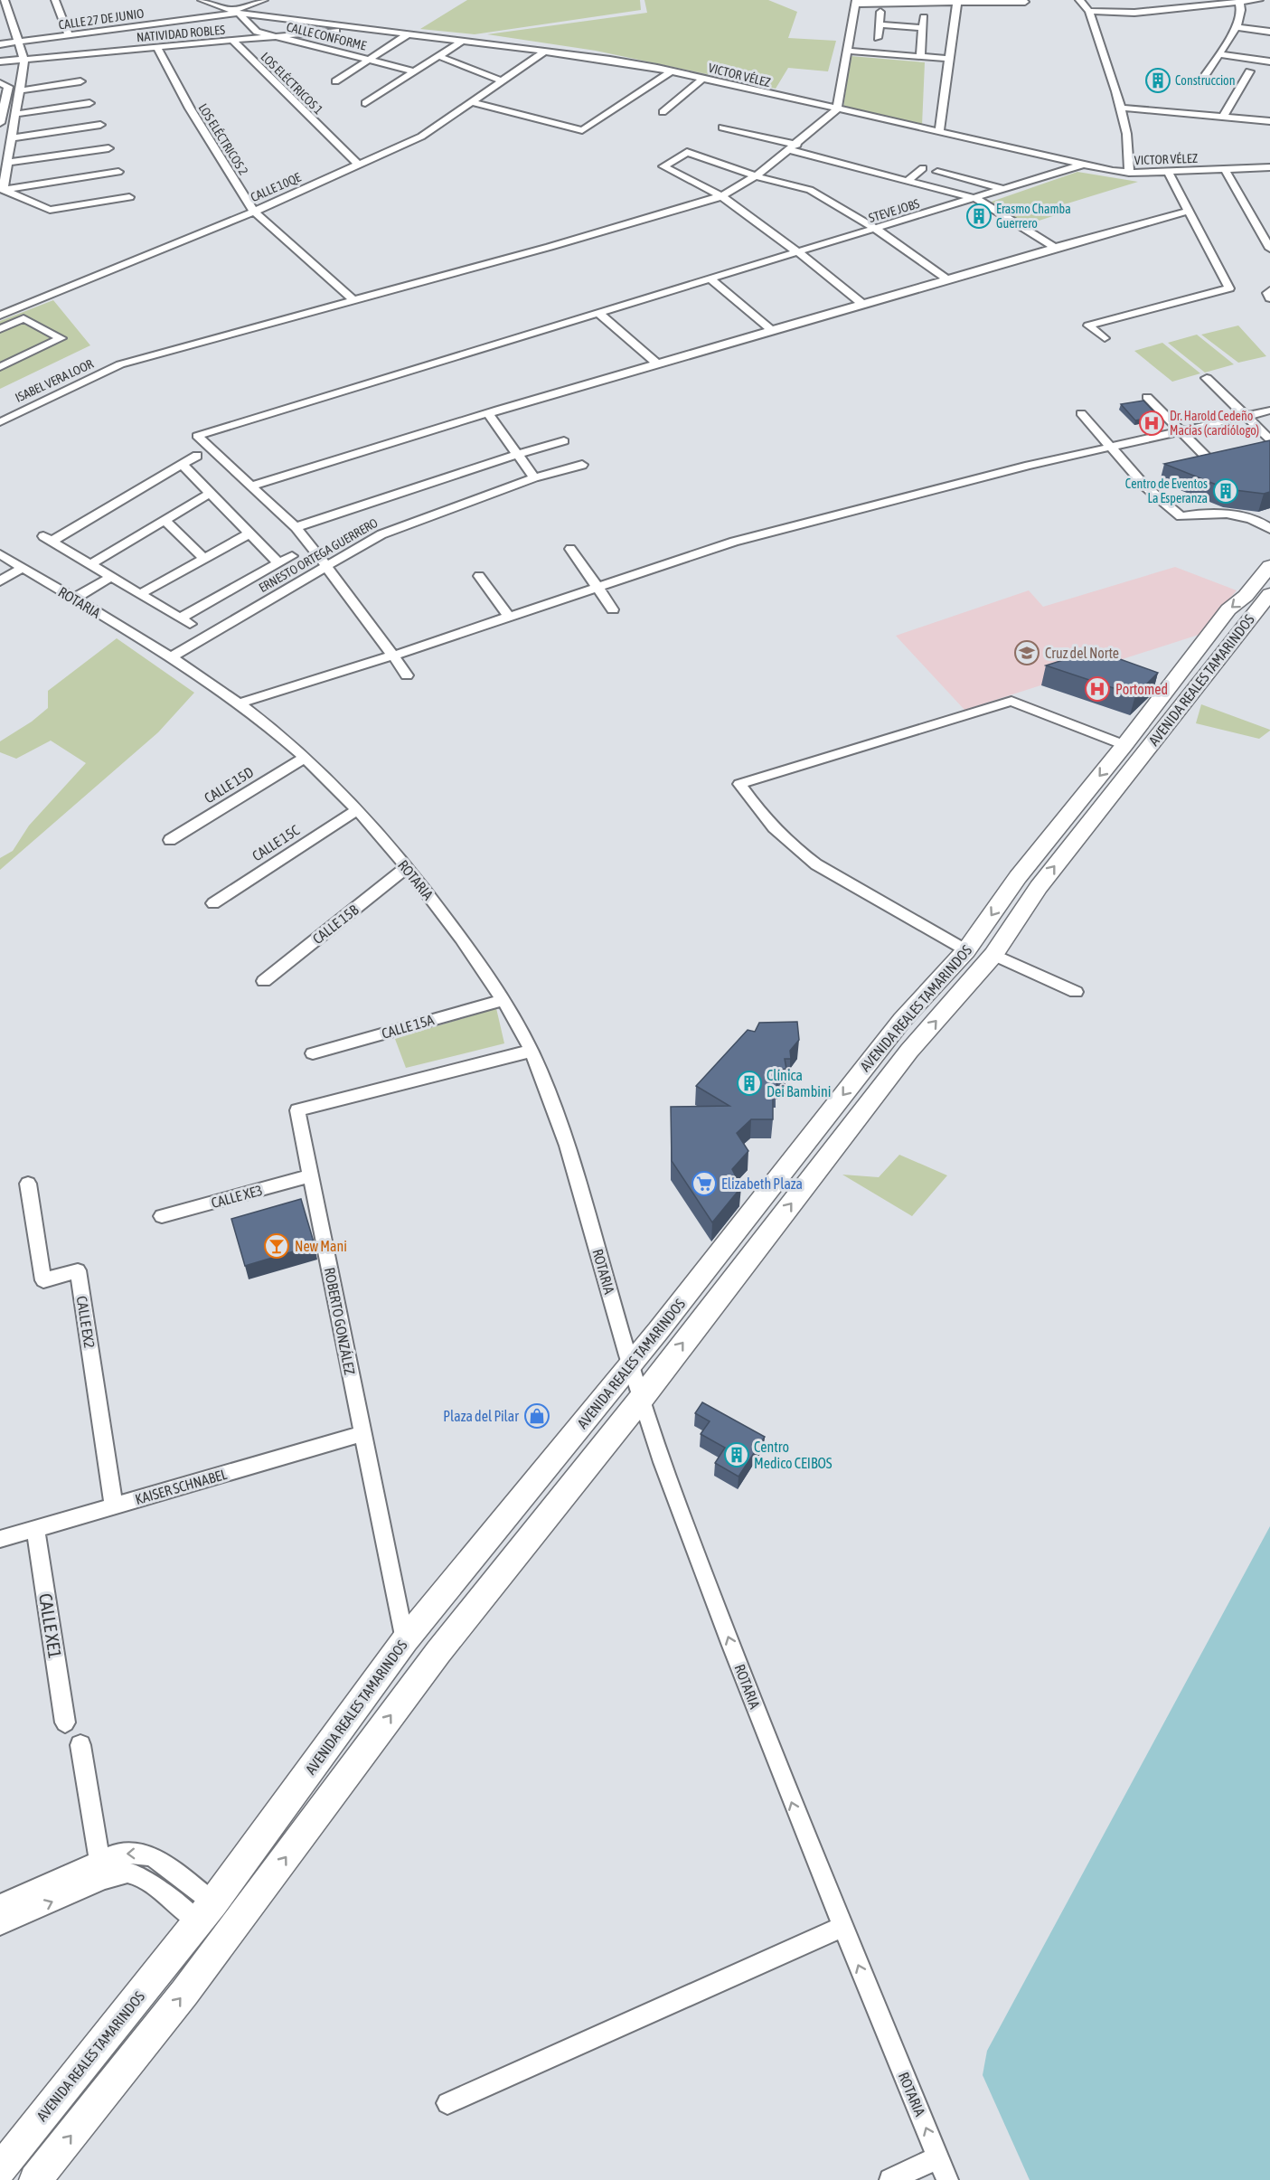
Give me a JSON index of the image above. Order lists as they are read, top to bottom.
{
  "streets": {
    "main road": ["AVENIDA REALES TAMARINDOS"],
    "street": [
      "CALLE 27 DE JUNIO",
      "NATIVIDAD ROBLES",
      "CALLE CONFORME",
      "VICTOR VÉLEZ",
      "LOS ELÉCTRICOS 1",
      "LOS ELÉCTRICOS 2",
      "CALLE 10QE",
      "STEVE JOBS",
      "ISABEL VERA LOOR",
      "ERNESTO ORTEGA GUERRERO",
      "ROTARIA",
      "CALLE 15D",
      "CALLE 15C",
      "CALLE 15B",
      "CALLE 15A",
      "CALLE XE3",
      "ROBERTO GONZÁLEZ",
      "CALLE EX2",
      "KAISER SCHNABEL",
      "CALLE XE1"
    ]
  },
  "crossings": [
    ["CALLE 27 DE JUNIO", "NATIVIDAD ROBLES"],
    ["CALLE 27 DE JUNIO", "CALLE CONFORME"],
    ["CALLE 27 DE JUNIO", "VICTOR VÉLEZ"],
    ["NATIVIDAD ROBLES", "CALLE CONFORME"],
    ["NATIVIDAD ROBLES", "VICTOR VÉLEZ"],
    ["NATIVIDAD ROBLES", "LOS ELÉCTRICOS 1"],
    ["NATIVIDAD ROBLES", "LOS ELÉCTRICOS 2"],
    ["CALLE CONFORME", "VICTOR VÉLEZ"],
    ["VICTOR VÉLEZ", "CALLE 10QE"],
    ["VICTOR VÉLEZ", "STEVE JOBS"],
    ["VICTOR VÉLEZ", "ISABEL VERA LOOR"],
    ["LOS ELÉCTRICOS 1", "CALLE 10QE"],
    ["LOS ELÉCTRICOS 2", "CALLE 10QE"],
    ["LOS ELÉCTRICOS 2", "ISABEL VERA LOOR"],
    ["ERNESTO ORTEGA GUERRERO", "ROTARIA"],
    ["ROTARIA", "AVENIDA REALES TAMARINDOS"],
    ["ROTARIA", "CALLE 15D"],
    ["ROTARIA", "CALLE 15C"],
    ["ROTARIA", "CALLE 15B"],
    ["ROTARIA", "CALLE 15A"],
    ["ROTARIA", "ROBERTO GONZÁLEZ"],
    ["AVENIDA REALES TAMARINDOS", "ROBERTO GONZÁLEZ"],
    ["CALLE XE3", "ROBERTO GONZÁLEZ"],
    ["ROBERTO GONZÁLEZ", "KAISER SCHNABEL"],
    ["CALLE EX2", "KAISER SCHNABEL"],
    ["KAISER SCHNABEL", "CALLE XE1"]
  ],
  "one_way": ["ROTARIA"],
  "places": {
    "building": [
      "Construccion",
      "Erasmo Chamba Guerrero",
      "Centro de Eventos La Esperanza",
      "Clínica Dei Bambini",
      "Centro Medico CEIBOS"
    ],
    "hospital": ["Dr. Harold Cedeño Macías (cardiólogo)", "Portomed"],
    "school or university": ["Cruz del Norte"],
    "supermarket": ["Elizabeth Plaza"],
    "bar": ["New Mani"],
    "shop": ["Plaza del Pilar"]
  }
}
